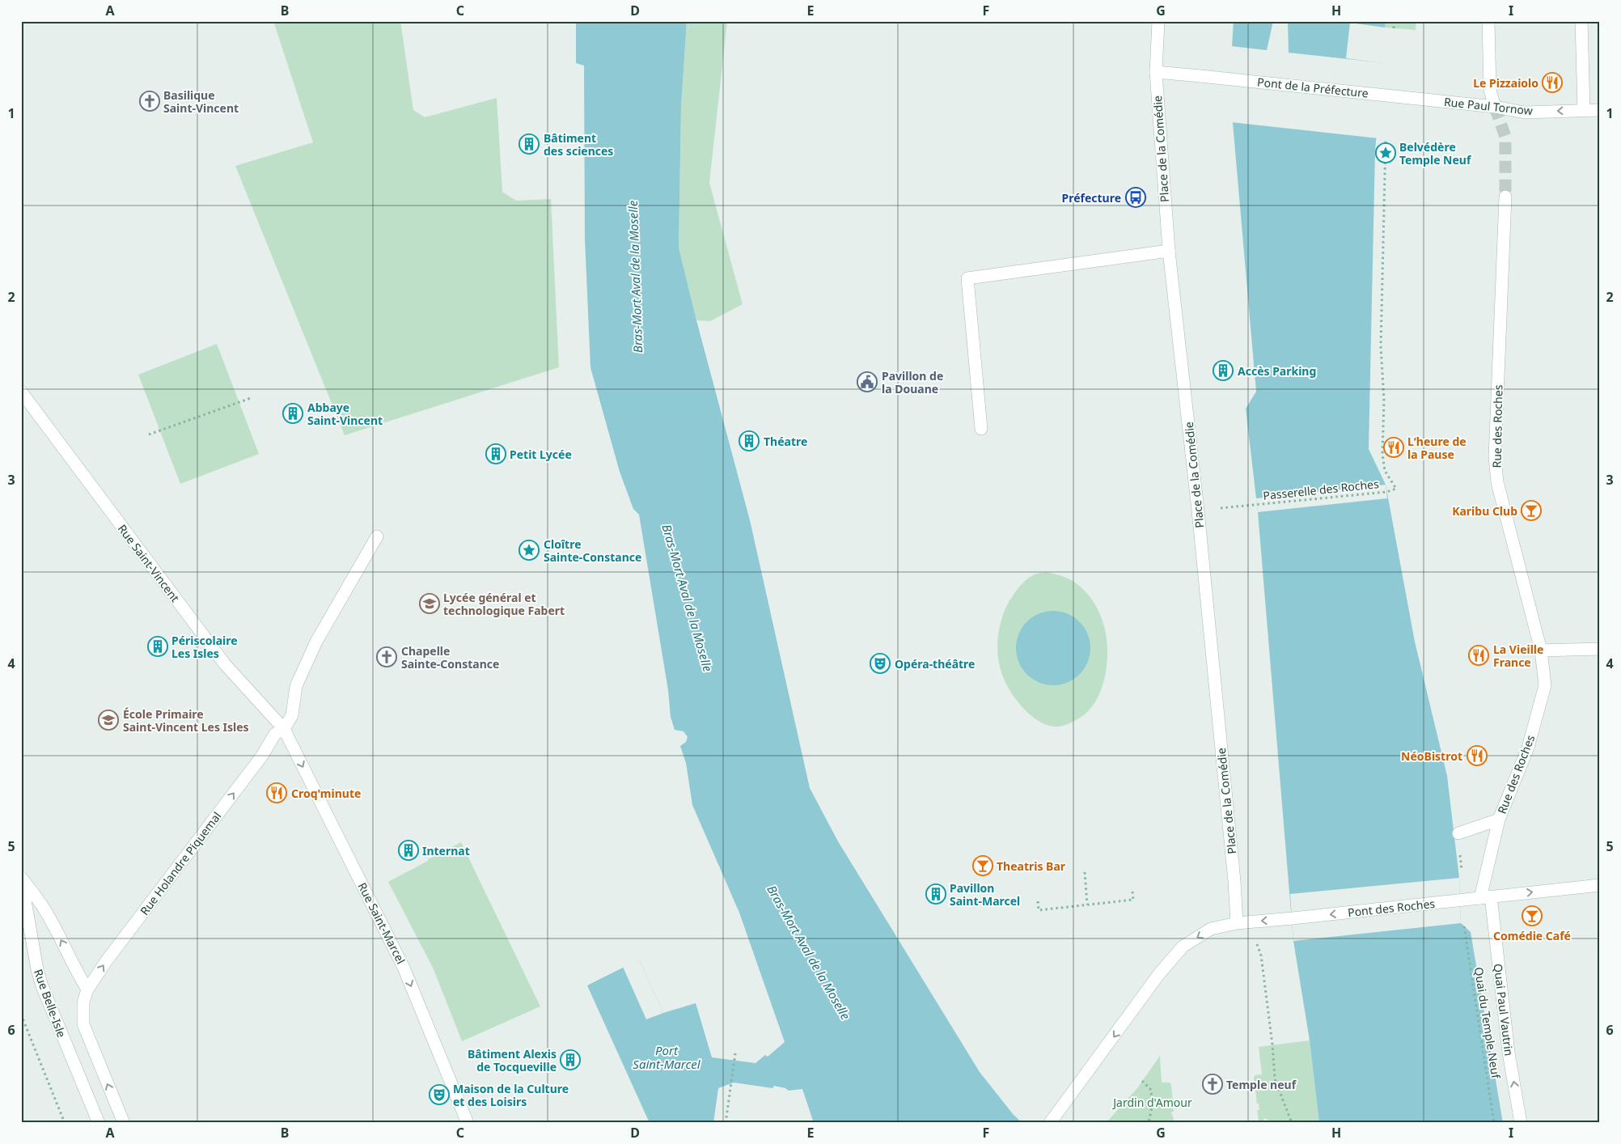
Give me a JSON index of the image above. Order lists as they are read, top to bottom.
{
  "streets": {
    "street": [
      "Pont de la Préfecture",
      "Rue Paul Tornow",
      "Place de la Comédie",
      "Rue des Roches",
      "Rue Saint-Vincent",
      "Rue Holandre Piquemal",
      "Pont des Roches",
      "Rue Saint-Marcel",
      "Rue Belle-Isle",
      "Quai Paul Vautrin"
    ],
    "path": ["Passerelle des Roches", "Quai du Temple Neuf"]
  },
  "crossings": [
    ["Pont de la Préfecture", "Rue Paul Tornow"],
    ["Pont de la Préfecture", "Place de la Comédie"],
    ["Place de la Comédie", "Passerelle des Roches"],
    ["Place de la Comédie", "Pont des Roches"],
    ["Rue des Roches", "Pont des Roches"],
    ["Rue des Roches", "Quai Paul Vautrin"],
    ["Rue Saint-Vincent", "Rue Holandre Piquemal"],
    ["Rue Saint-Vincent", "Rue Saint-Marcel"],
    ["Rue Holandre Piquemal", "Rue Saint-Marcel"],
    ["Pont des Roches", "Quai Paul Vautrin"]
  ],
  "one_way": [
    "Rue Paul Tornow",
    "Rue Holandre Piquemal",
    "Rue Saint-Marcel",
    "Quai Paul Vautrin"
  ],
  "water": ["Bras-Mort Aval de la Moselle", "Port Saint-Marcel"],
  "parks": ["Jardin d'Amour"],
  "places": {
    "restaurant": [
      "Le Pizzaiolo",
      "L‘heure de la Pause",
      "La Vieille France",
      "NéoBistrot",
      "Croq'minute"
    ],
    "church": ["Basilique Saint-Vincent", "Chapelle Sainte-Constance", "Temple neuf"],
    "building": [
      "Bâtiment des sciences",
      "Accès Parking",
      "Abbaye Saint-Vincent",
      "Théatre",
      "Petit Lycée",
      "Périscolaire Les Isles",
      "Internat",
      "Pavillon Saint-Marcel",
      "Bâtiment Alexis de Tocqueville"
    ],
    "place": ["Belvédère Temple Neuf", "Cloître Sainte-Constance"],
    "bus stop": ["Préfecture"],
    "public building": ["Pavillon de la Douane"],
    "bar": ["Karibu Club", "Theatris Bar", "Comédie Café"],
    "school or university": ["Lycée général et technologique Fabert", "École Primaire Saint-Vincent Les Isles"],
    "theatre": ["Opéra-théâtre", "Maison de la Culture et des Loisirs"]
  },
  "grid": {
    "columns": [
      "A",
      "B",
      "C",
      "D",
      "E",
      "F",
      "G",
      "H",
      "I"
    ],
    "rows": [
      "1",
      "2",
      "3",
      "4",
      "5",
      "6"
    ]
  }
}
